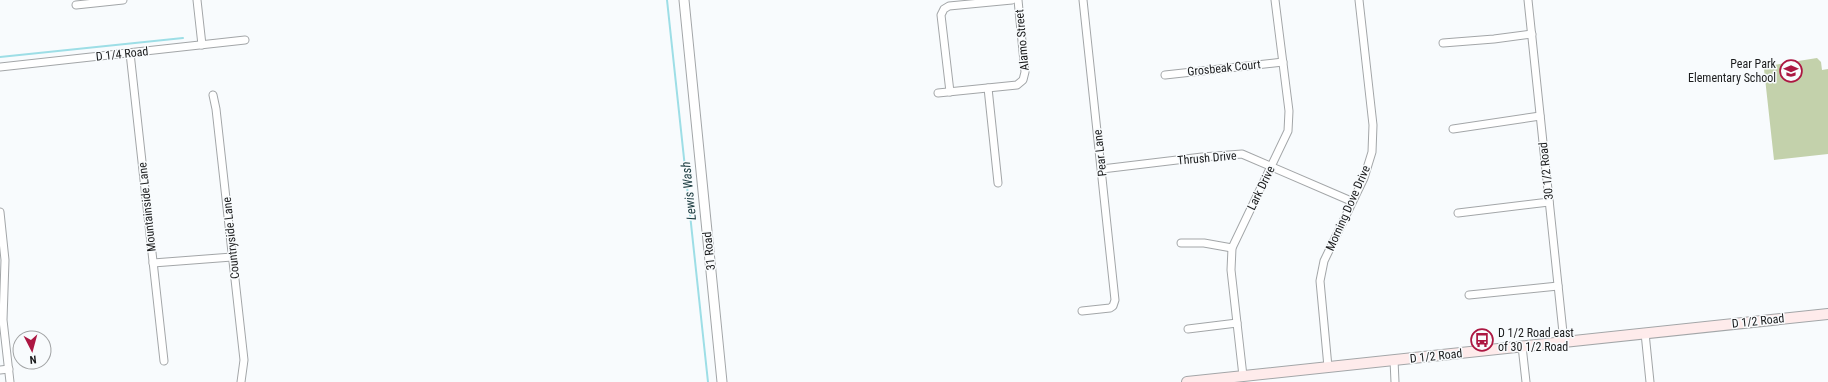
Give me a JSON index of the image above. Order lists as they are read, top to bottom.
{
  "streets": {
    "main road": ["D 1/2 Road"],
    "street": [
      "Alamo Street",
      "D 1/4 Road",
      "Grosbeak Court",
      "Pear Lane",
      "Thrush Drive",
      "30 1/2 Road",
      "Lark Drive",
      "Mountainside Lane",
      "Morning Dove Drive",
      "Countryside Lane",
      "31 Road"
    ]
  },
  "crossings": [
    ["D 1/4 Road", "Mountainside Lane"],
    ["Grosbeak Court", "Lark Drive"],
    ["Pear Lane", "Thrush Drive"],
    ["Thrush Drive", "Lark Drive"],
    ["Thrush Drive", "Morning Dove Drive"],
    ["30 1/2 Road", "D 1/2 Road"],
    ["Lark Drive", "D 1/2 Road"],
    ["Morning Dove Drive", "D 1/2 Road"]
  ],
  "water": ["Lewis Wash"],
  "places": {
    "school or university": ["Pear Park Elementary School"],
    "bus stop": ["D 1/2 Road east of 30 1/2 Road"]
  },
  "north": "bottom"
}
